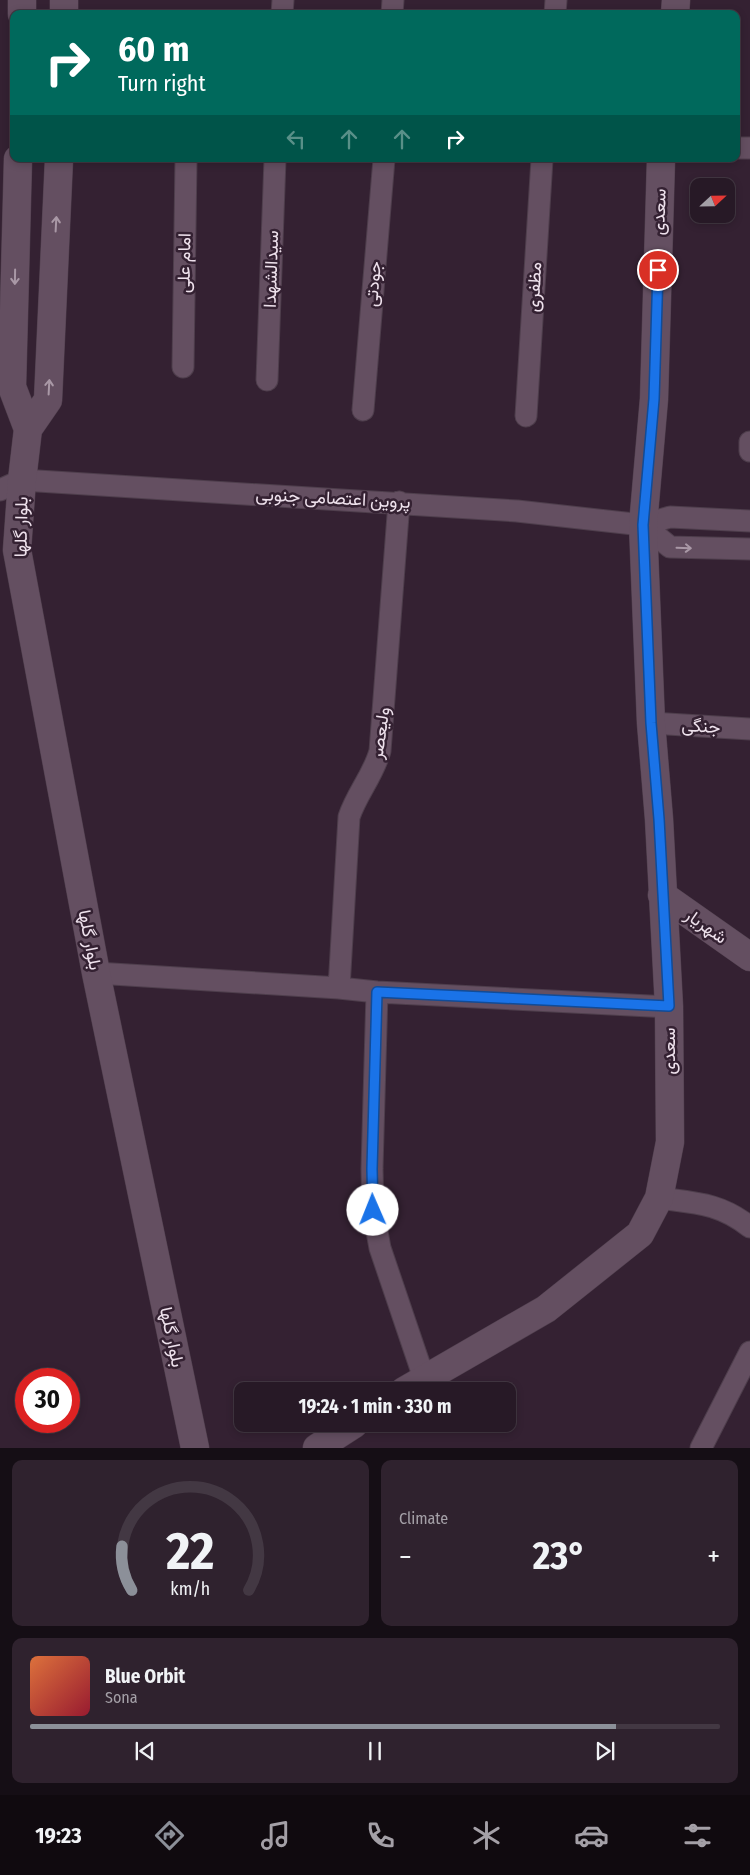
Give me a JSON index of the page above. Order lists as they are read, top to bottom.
{
  "streets": {
    "street": [
      "سعدی",
      "امام علی",
      "سیدالشهدا",
      "جودتی",
      "مظفری",
      "پروین اعتصامی جنوبی",
      "بلوار گلها",
      "جنگی",
      "ولیعصر",
      "شهریار"
    ]
  },
  "crossings": [
    ["سعدی", "پروین اعتصامی جنوبی"],
    ["سعدی", "جنگی"],
    ["سعدی", "شهریار"],
    ["پروین اعتصامی جنوبی", "بلوار گلها"],
    ["پروین اعتصامی جنوبی", "ولیعصر"]
  ],
  "north": "right",
  "page": {
    "turn": ["60 m", "Turn right"],
    "limit": "30",
    "trip": "19:24 · 1 min · 330 m",
    "tile": "Climate",
    "heat": ["−", "23°", "+"],
    "song": ["Blue Orbit", "Sona"],
    "tabs": "19:23",
    "gauge": ["22", "km/h"]
  }
}
